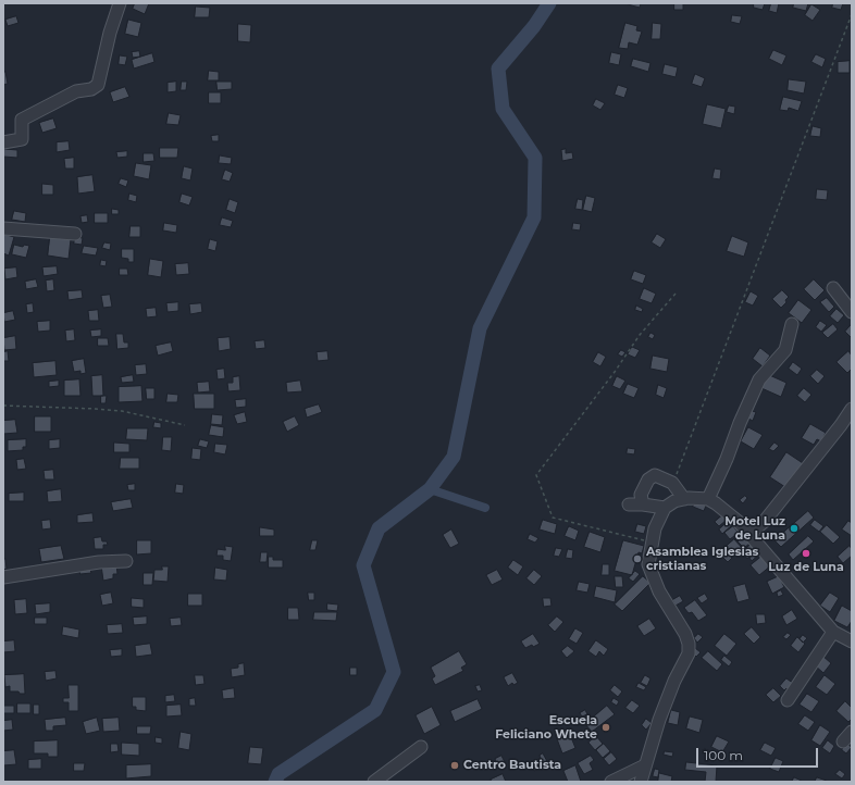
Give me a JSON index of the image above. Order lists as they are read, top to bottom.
{
  "places": [
    "Motel Luz de Luna",
    "Luz de Luna",
    "Asamblea Iglesias cristianas",
    "Escuela Feliciano Whete",
    "Centro Bautista"
  ],
  "scale_bar": "100 m"
}
